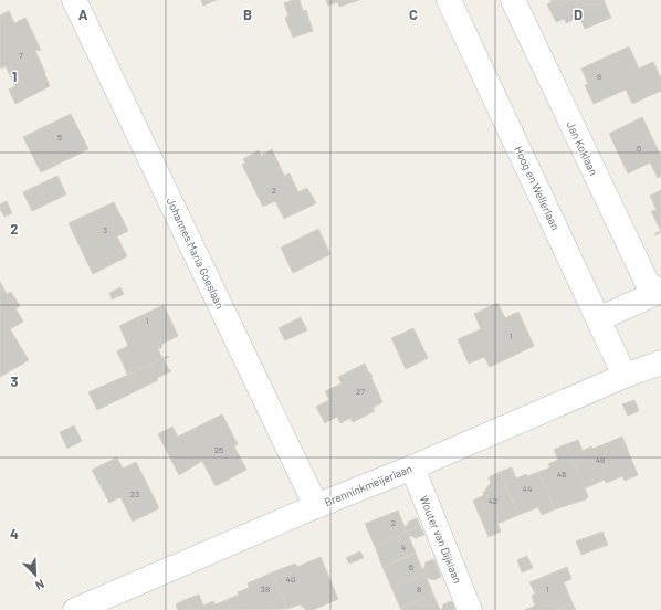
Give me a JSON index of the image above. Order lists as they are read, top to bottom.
{
  "streets": {
    "street": [
      "Jan Koklaan",
      "Hoog en Wellerlaan",
      "Johannes Maria Goeslaan",
      "Brenninkmeijerlaan",
      "Wouter van Dijklaan"
    ]
  },
  "crossings": [
    ["Jan Koklaan", "Hoog en Wellerlaan"],
    ["Hoog en Wellerlaan", "Brenninkmeijerlaan"],
    ["Johannes Maria Goeslaan", "Brenninkmeijerlaan"],
    ["Brenninkmeijerlaan", "Wouter van Dijklaan"]
  ],
  "house_numbers": [
    "7",
    "8",
    "5",
    "6",
    "2",
    "3",
    "1",
    "1",
    "27",
    "25",
    "48",
    "46",
    "44",
    "23",
    "42",
    "2",
    "4",
    "6",
    "40",
    "38",
    "8",
    "1"
  ],
  "north": "bottom right",
  "grid": {
    "columns": [
      "A",
      "B",
      "C",
      "D"
    ],
    "rows": [
      "1",
      "2",
      "3",
      "4"
    ]
  }
}
